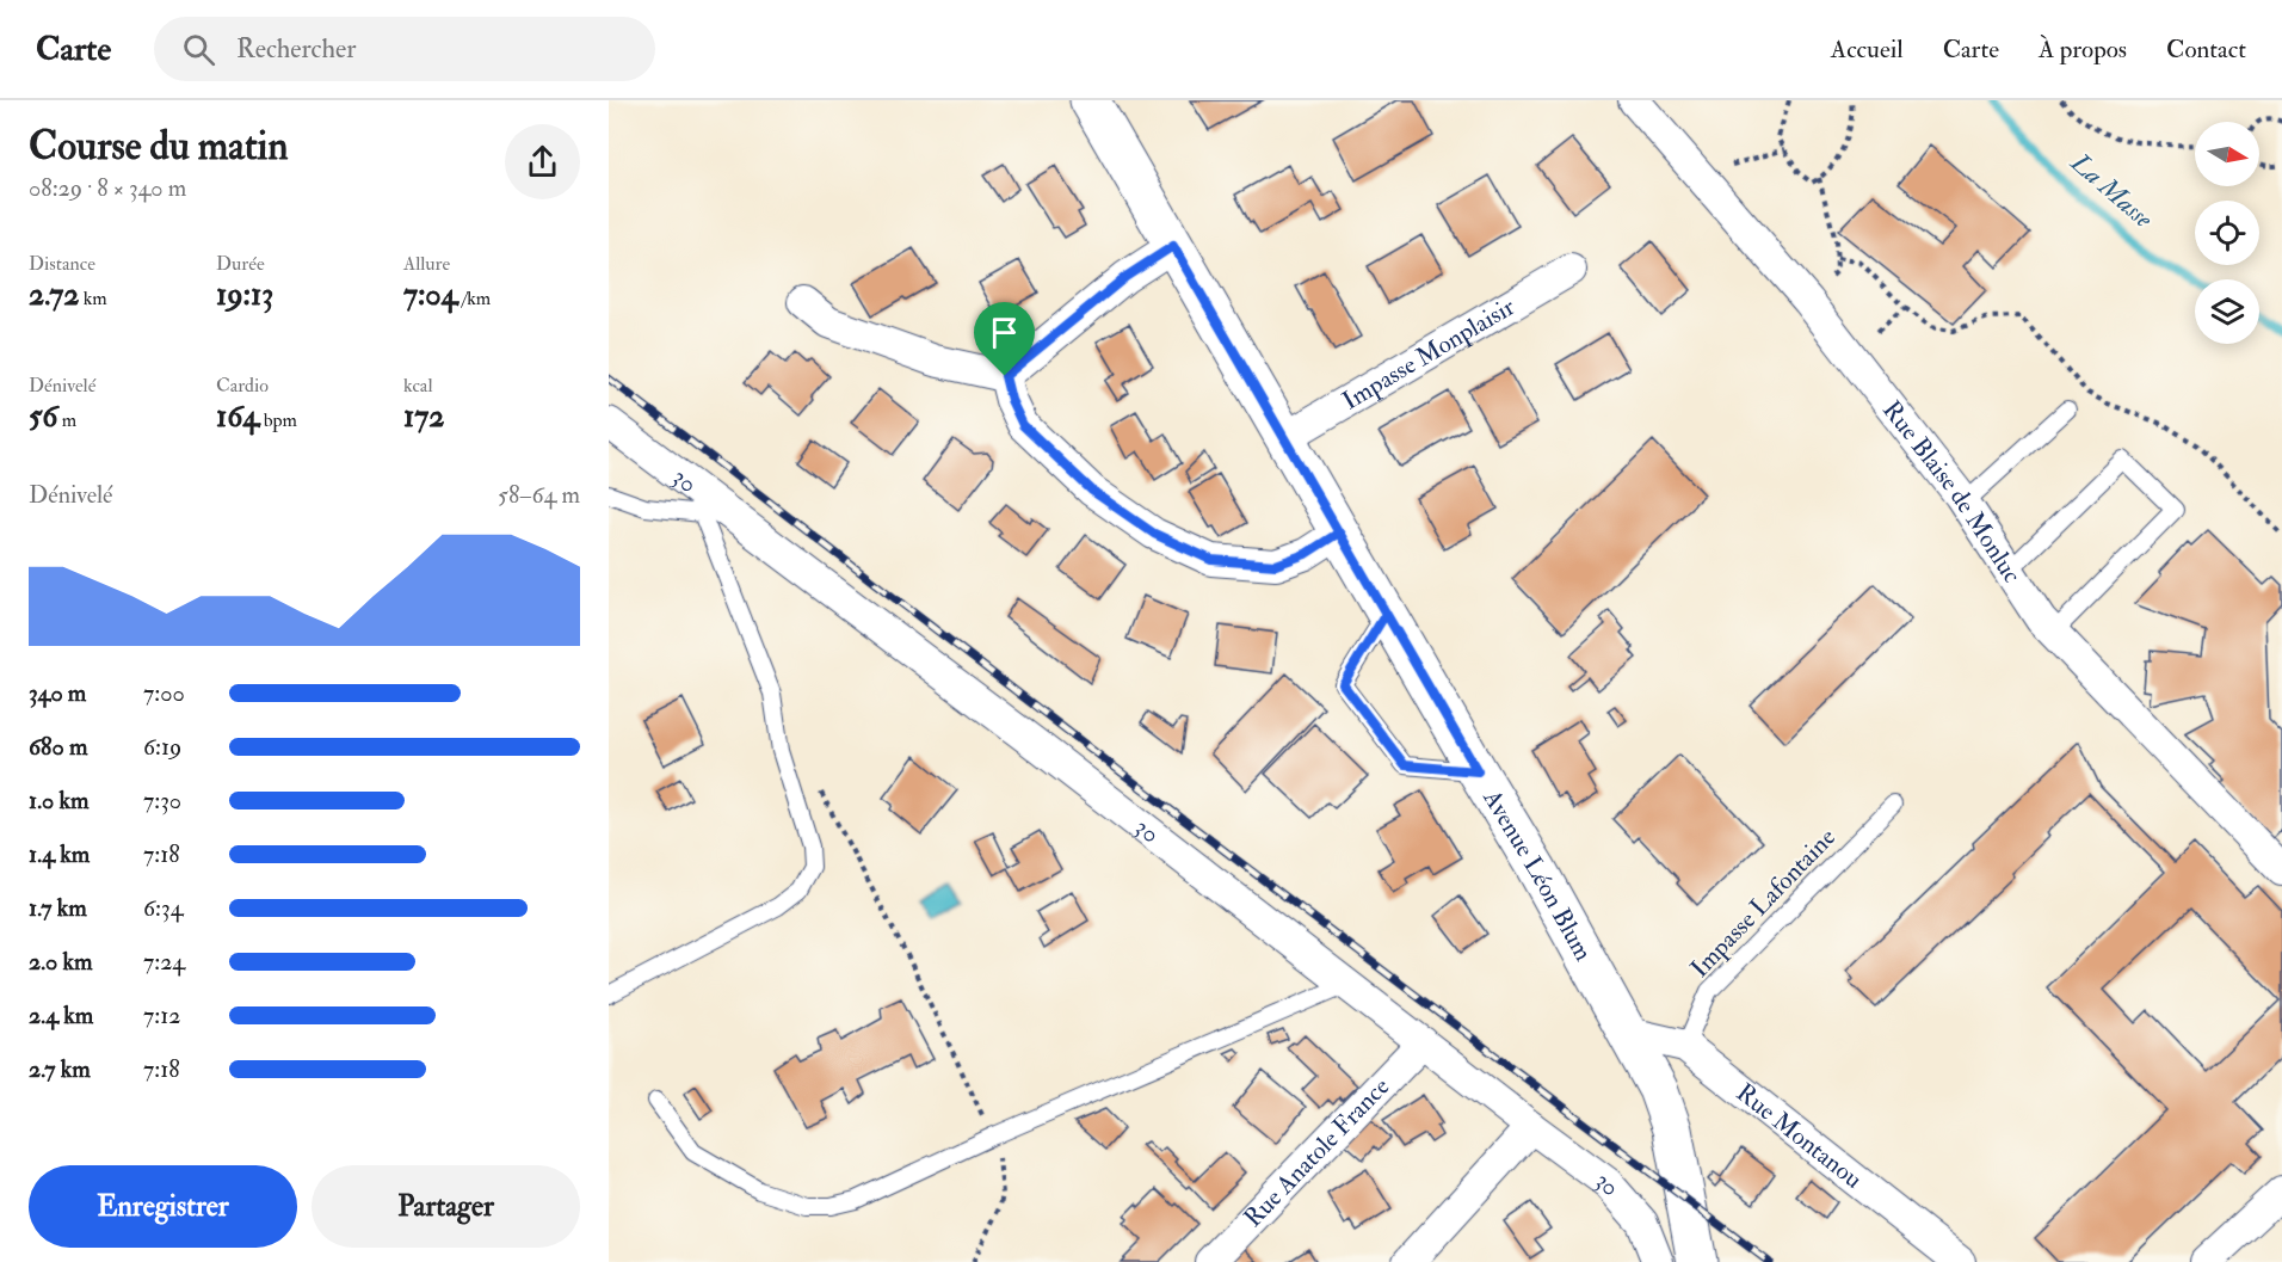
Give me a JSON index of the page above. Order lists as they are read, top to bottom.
{
  "streets": {
    "main road": ["Avenue Léon Blum"],
    "street": [
      "Impasse Monplaisir",
      "30",
      "Rue Blaise de Monluc",
      "Rue Montanou",
      "Rue Anatole France"
    ],
    "lane": ["Impasse Lafontaine"]
  },
  "crossings": [
    ["Impasse Monplaisir", "Avenue Léon Blum"],
    ["30", "Rue Anatole France"],
    ["Avenue Léon Blum", "Rue Montanou"],
    ["Impasse Lafontaine", "Rue Montanou"]
  ],
  "water": ["La Masse"],
  "north": "right",
  "page": {
    "header": "Carte",
    "search": "Rechercher",
    "nav": [
      "Accueil",
      "Carte",
      "À propos",
      "Contact"
    ],
    "heading": ["Course du matin", "08:29 · 8 × 340 m"],
    "stats": [
      ["Distance", "2.72 km"],
      ["Durée", "19:13"],
      ["Allure", "7:04 /km"],
      ["Dénivelé", "56 m"],
      ["Cardio", "164 bpm"],
      ["kcal", "172"]
    ],
    "chart": ["Dénivelé", "58–64 m"],
    "list": [
      {
        "name": "340 m",
        "note": "7:00"
      },
      {
        "name": "680 m",
        "note": "6:19"
      },
      {
        "name": "1.0 km",
        "note": "7:30"
      },
      {
        "name": "1.4 km",
        "note": "7:18"
      },
      {
        "name": "1.7 km",
        "note": "6:34"
      },
      {
        "name": "2.0 km",
        "note": "7:24"
      },
      {
        "name": "2.4 km",
        "note": "7:12"
      },
      {
        "name": "2.7 km",
        "note": "7:18"
      }
    ],
    "buttons": ["Enregistrer", "Partager"]
  }
}
